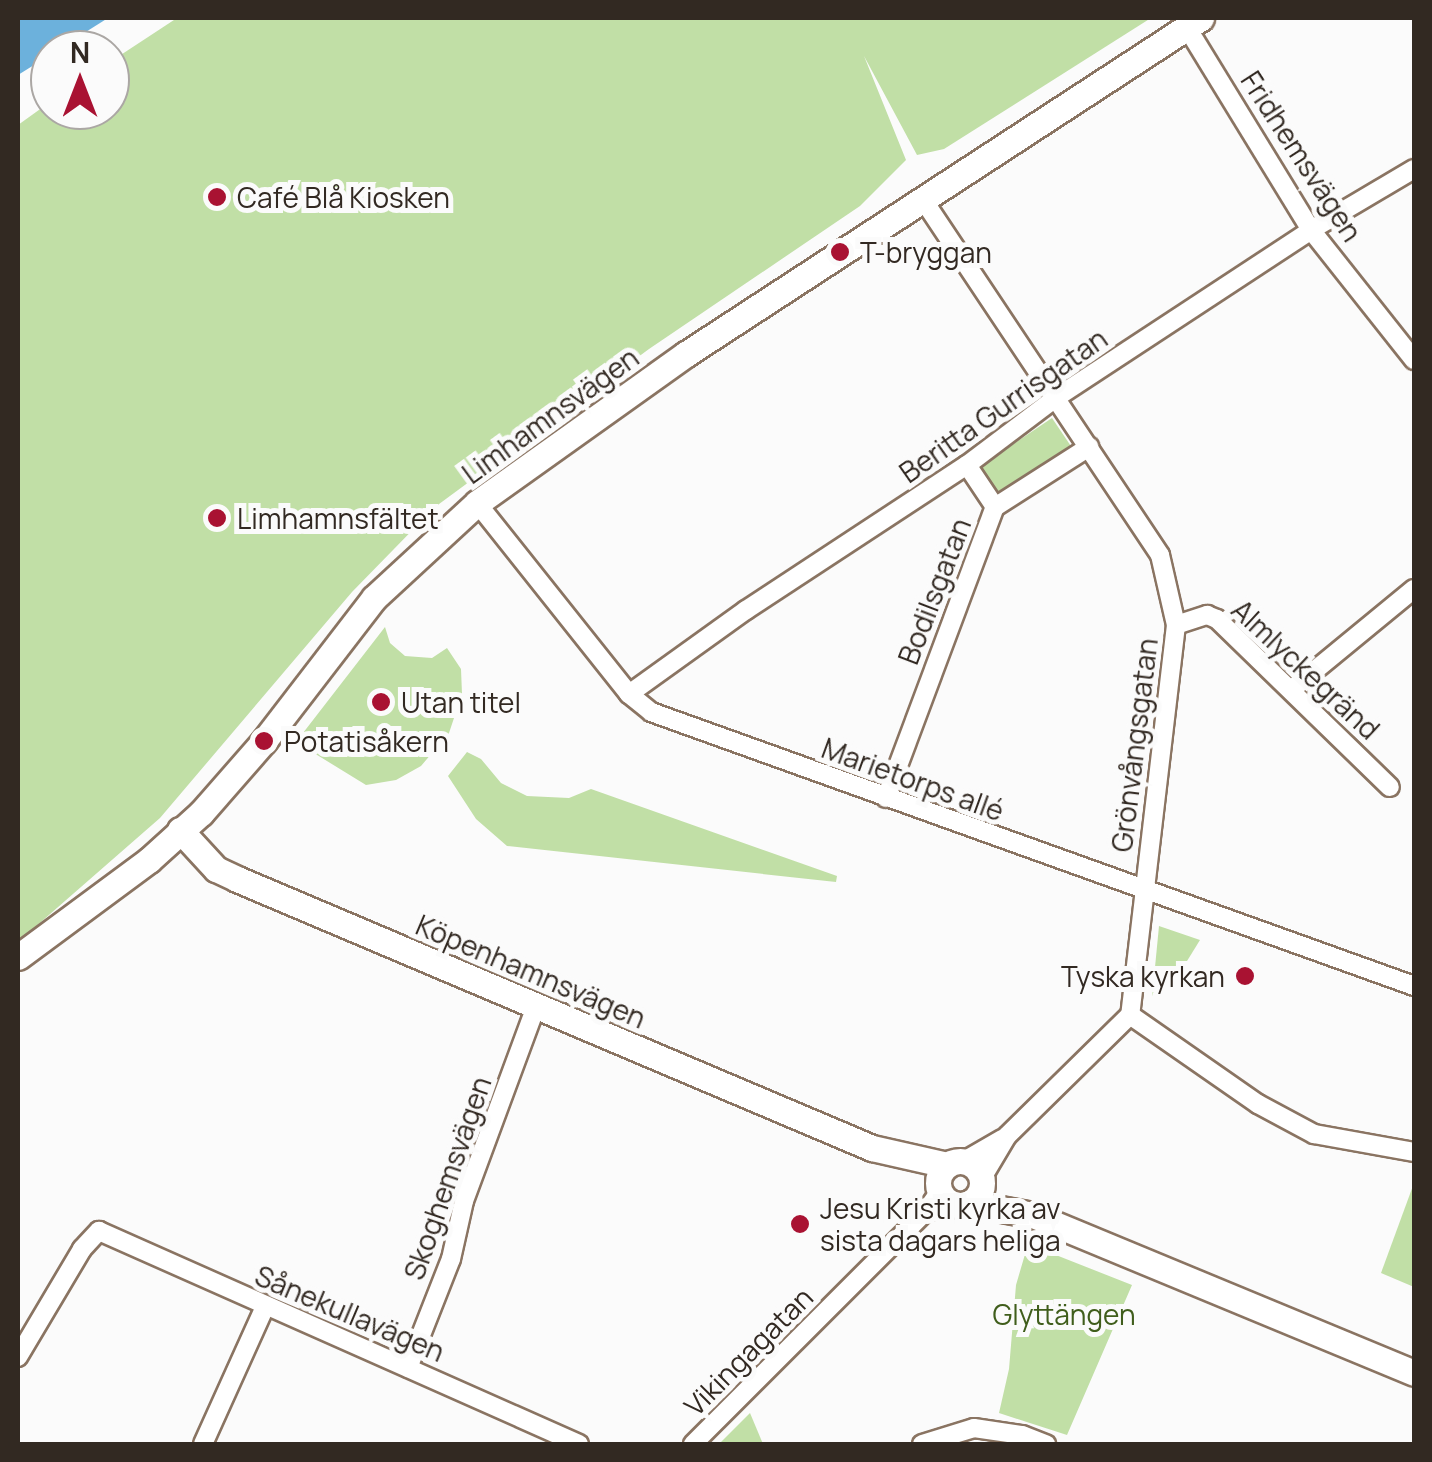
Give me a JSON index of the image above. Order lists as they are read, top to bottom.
{
  "streets": {
    "main road": ["Limhamnsvägen", "Köpenhamnsvägen"],
    "street": [
      "Fridhemsvägen",
      "Beritta Gurrisgatan",
      "Bodilsgatan",
      "Almlyckegränd",
      "Grönvångsgatan",
      "Marietorps allé",
      "Skoghemsvägen",
      "Sånekullavägen",
      "Vikingagatan"
    ]
  },
  "crossings": [
    ["Fridhemsvägen", "Beritta Gurrisgatan"],
    ["Fridhemsvägen", "Limhamnsvägen"],
    ["Beritta Gurrisgatan", "Grönvångsgatan"],
    ["Beritta Gurrisgatan", "Marietorps allé"],
    ["Limhamnsvägen", "Grönvångsgatan"],
    ["Limhamnsvägen", "Marietorps allé"],
    ["Limhamnsvägen", "Köpenhamnsvägen"],
    ["Bodilsgatan", "Grönvångsgatan"],
    ["Bodilsgatan", "Marietorps allé"],
    ["Almlyckegränd", "Grönvångsgatan"],
    ["Grönvångsgatan", "Marietorps allé"],
    ["Köpenhamnsvägen", "Skoghemsvägen"],
    ["Köpenhamnsvägen", "Vikingagatan"],
    ["Skoghemsvägen", "Sånekullavägen"]
  ],
  "parks": ["Glyttängen"],
  "places": [
    "Café Blå Kiosken",
    "T-bryggan",
    "Limhamnsfältet",
    "Utan titel",
    "Potatisåkern",
    "Tyska kyrkan",
    "Jesu Kristi kyrka av sista dagars heliga"
  ],
  "north": "top"
}
